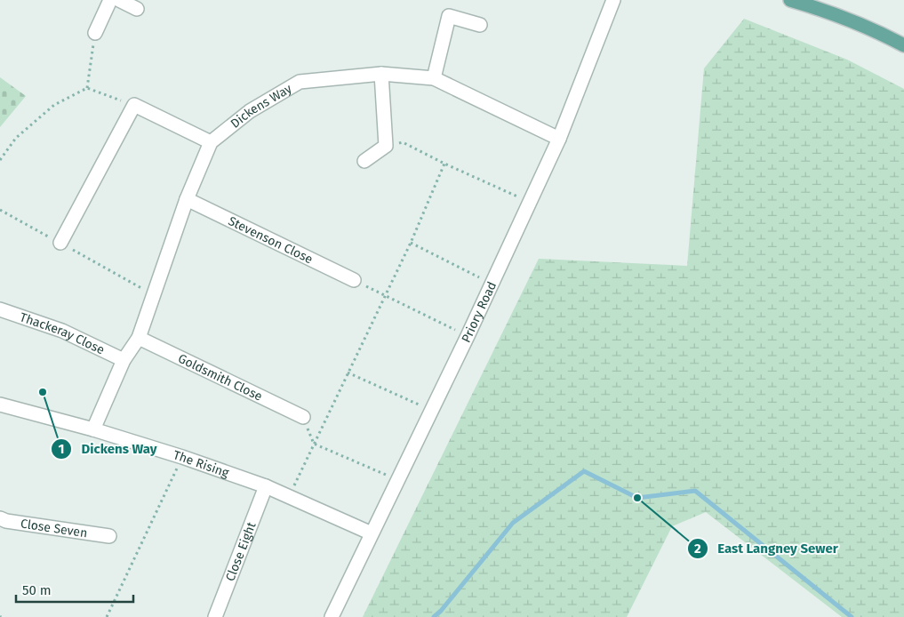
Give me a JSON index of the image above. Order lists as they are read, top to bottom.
{
  "streets": {
    "street": [
      "Dickens Way",
      "Stevenson Close",
      "Priory Road",
      "Thackeray Close",
      "Goldsmith Close",
      "The Rising",
      "Close Seven",
      "Close Eight"
    ]
  },
  "crossings": [
    ["Dickens Way", "Stevenson Close"],
    ["Dickens Way", "Priory Road"],
    ["Dickens Way", "Thackeray Close"],
    ["Dickens Way", "Goldsmith Close"],
    ["Dickens Way", "The Rising"],
    ["Priory Road", "The Rising"],
    ["The Rising", "Close Eight"]
  ],
  "places": ["Dickens Way", "East Langney Sewer"],
  "scale_bar": "50 m"
}
